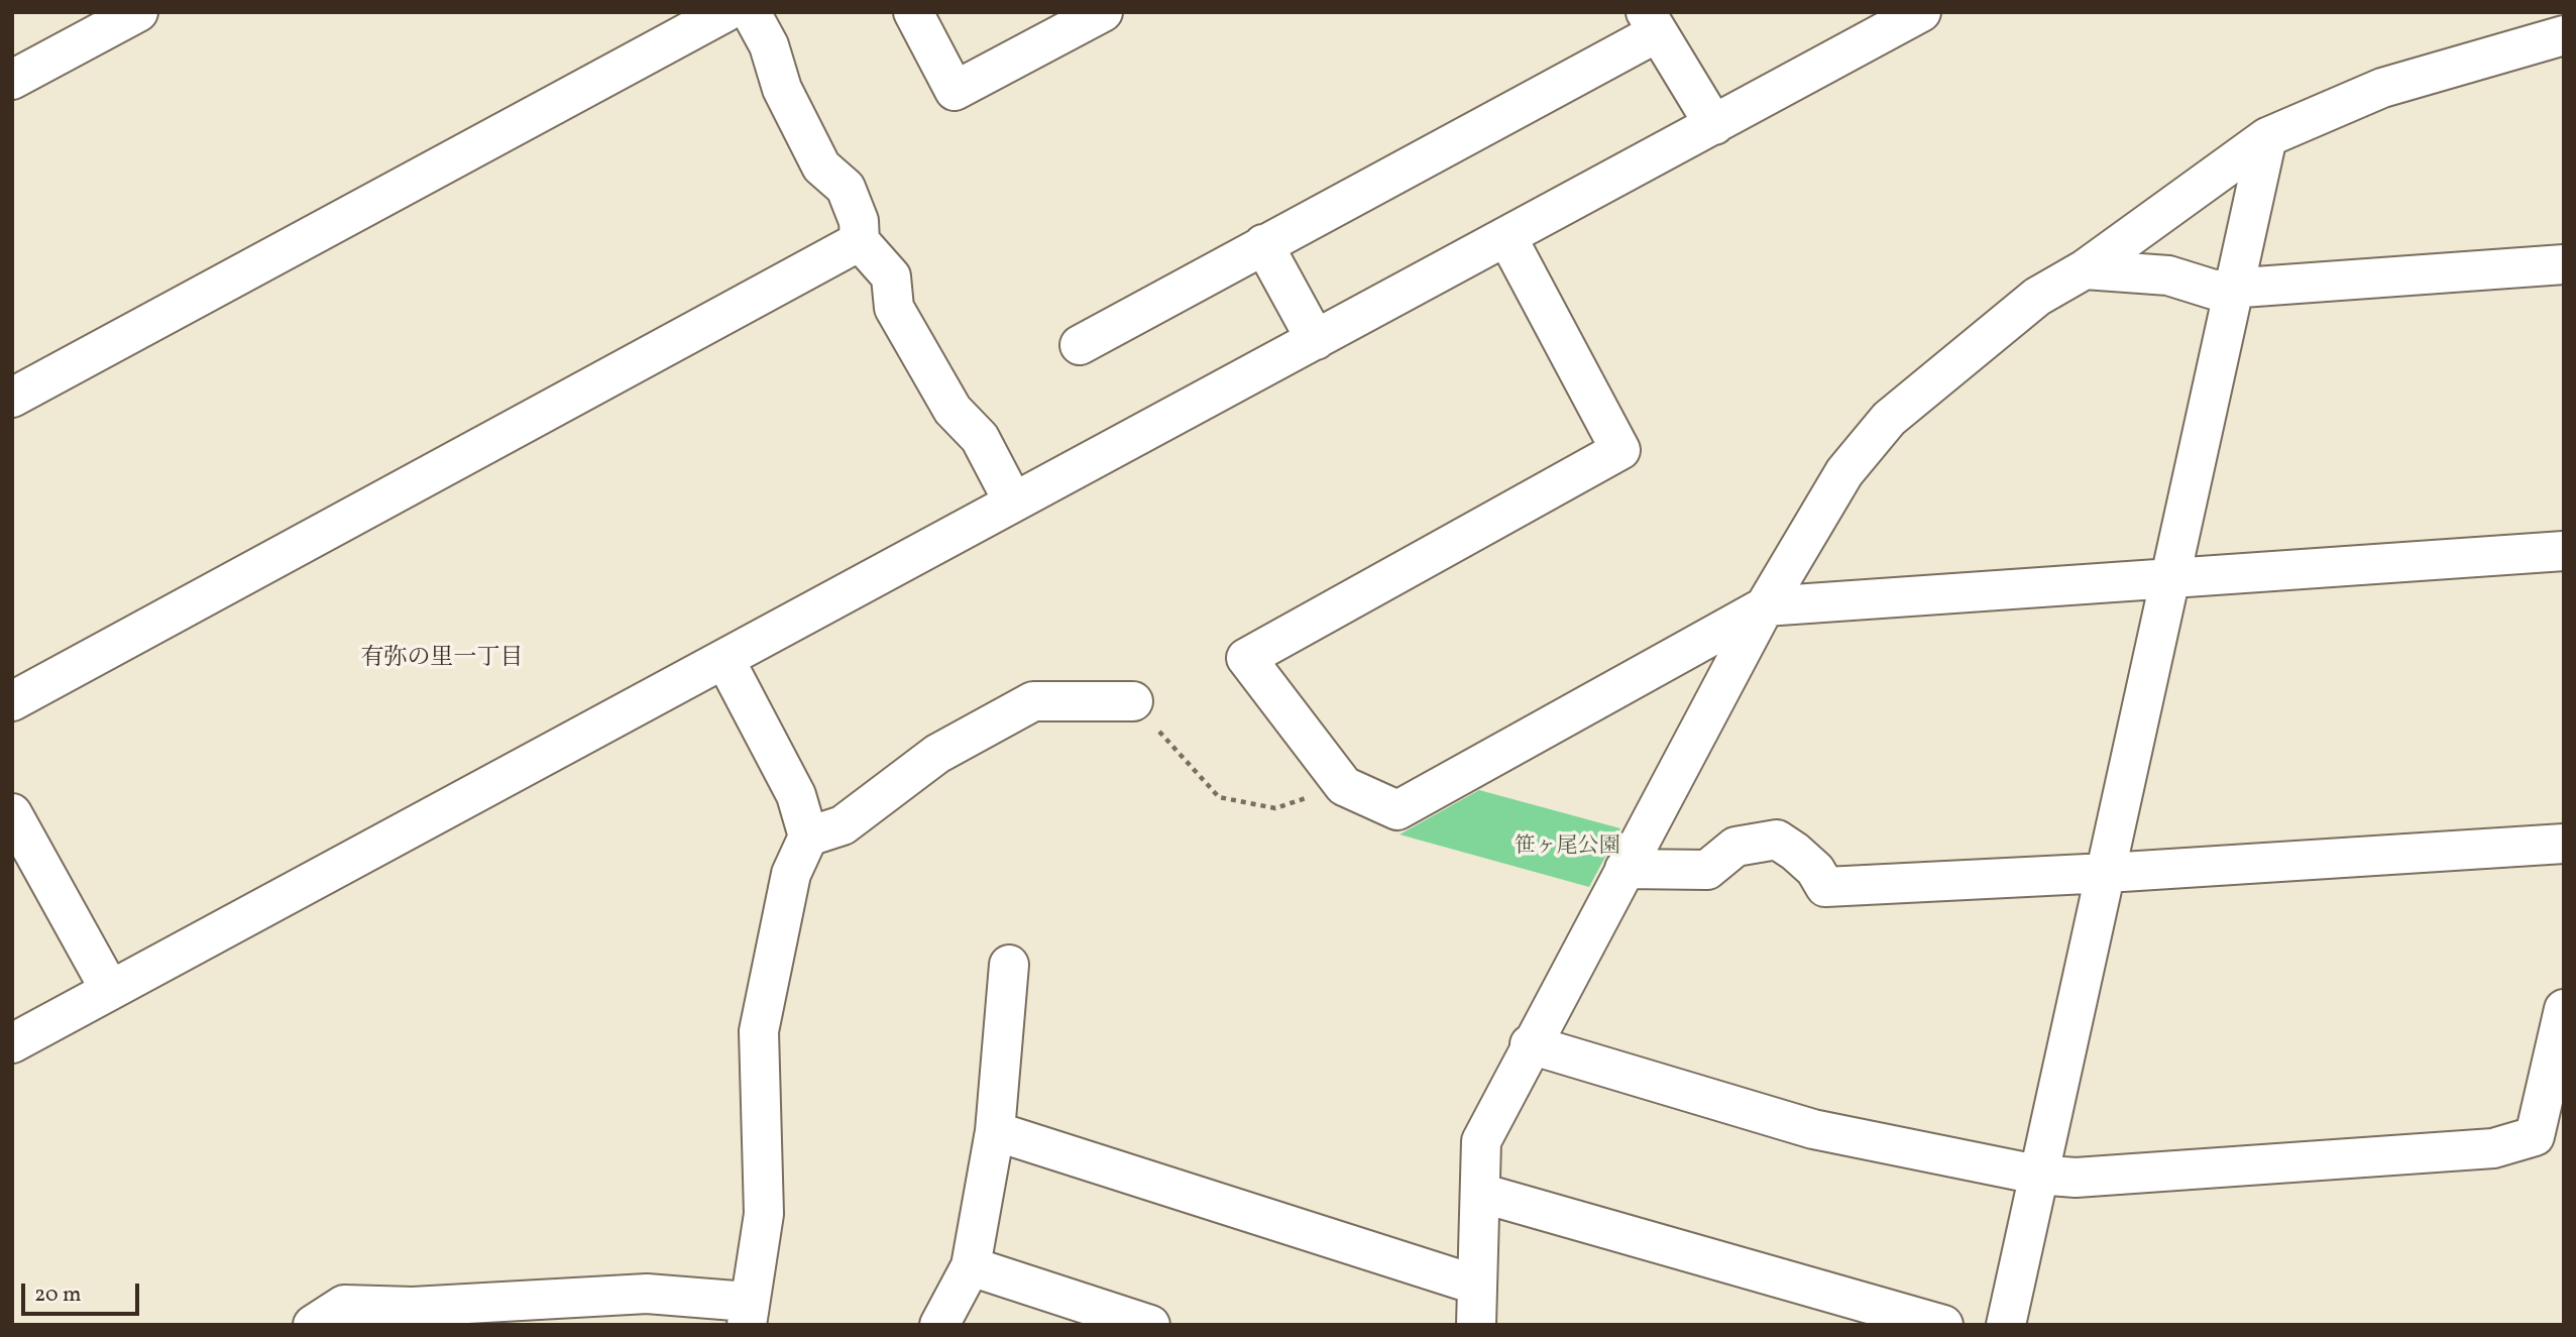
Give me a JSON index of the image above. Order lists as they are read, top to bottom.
{
  "districts": ["有弥の里一丁目"],
  "parks": ["笹ヶ尾公園"],
  "scale_bar": "20 m"
}
